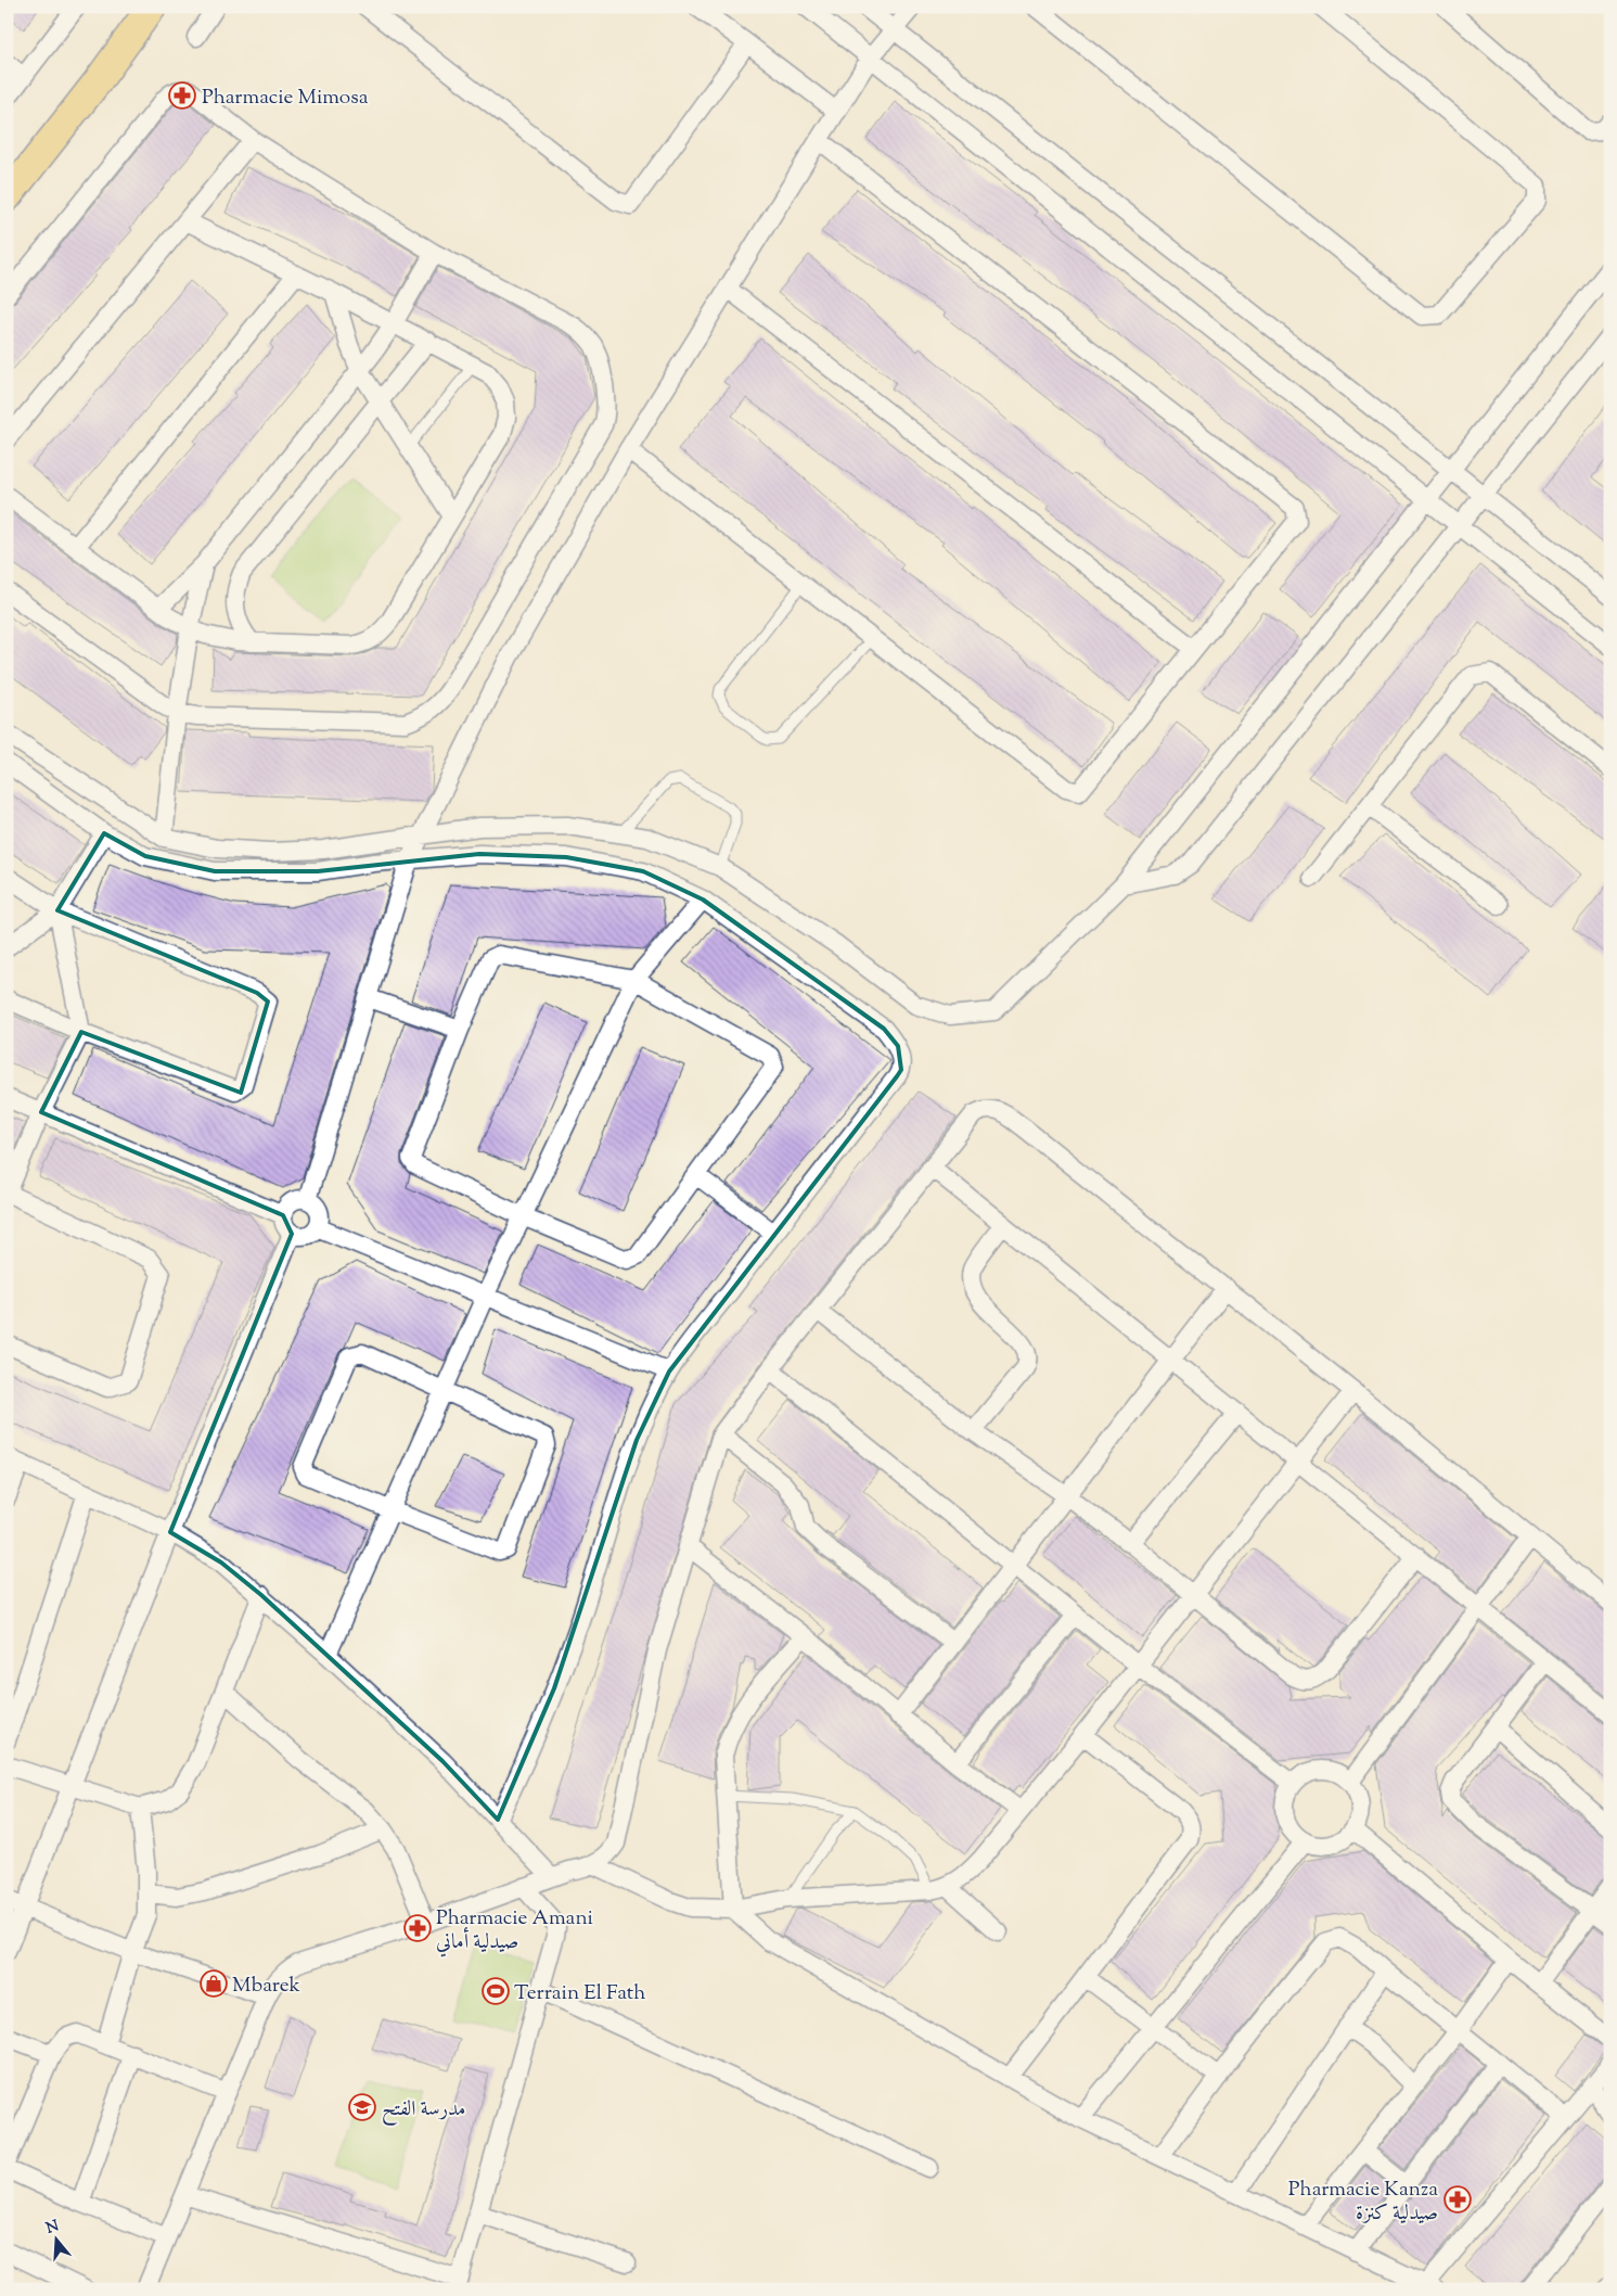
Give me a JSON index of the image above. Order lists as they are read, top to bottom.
{
  "places": {
    "pharmacy": ["Pharmacie Mimosa", "Pharmacie Amani صيدلية أماني", "Pharmacie Kanza صيدلية كنزة"],
    "shop": ["Mbarek"],
    "sports": ["Terrain El Fath"],
    "school or university": ["مدرسة الفتح"]
  },
  "north": "top"
}
